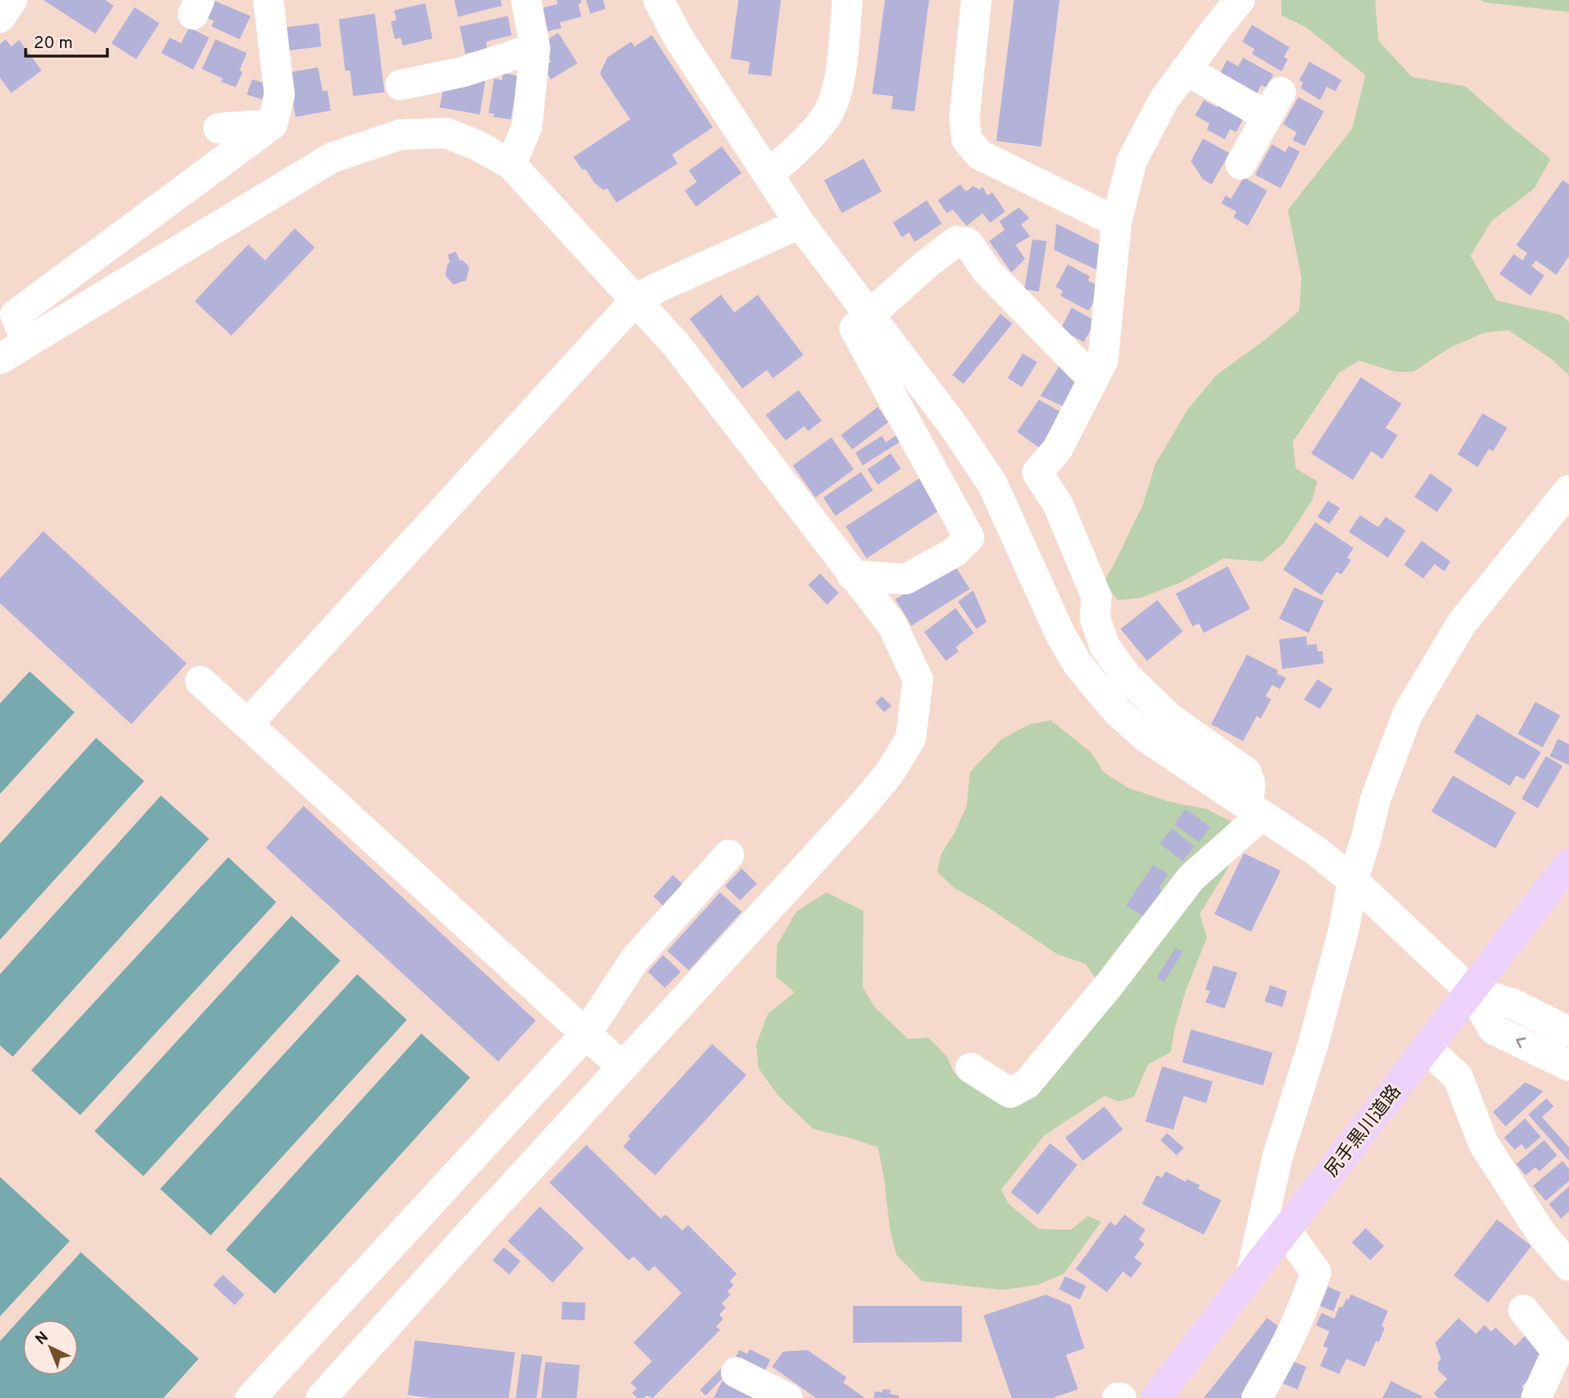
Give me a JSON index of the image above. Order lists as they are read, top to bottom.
{
  "streets": {
    "main road": ["尻手黒川道路"]
  },
  "scale_bar": "20 m",
  "north": "top left"
}
